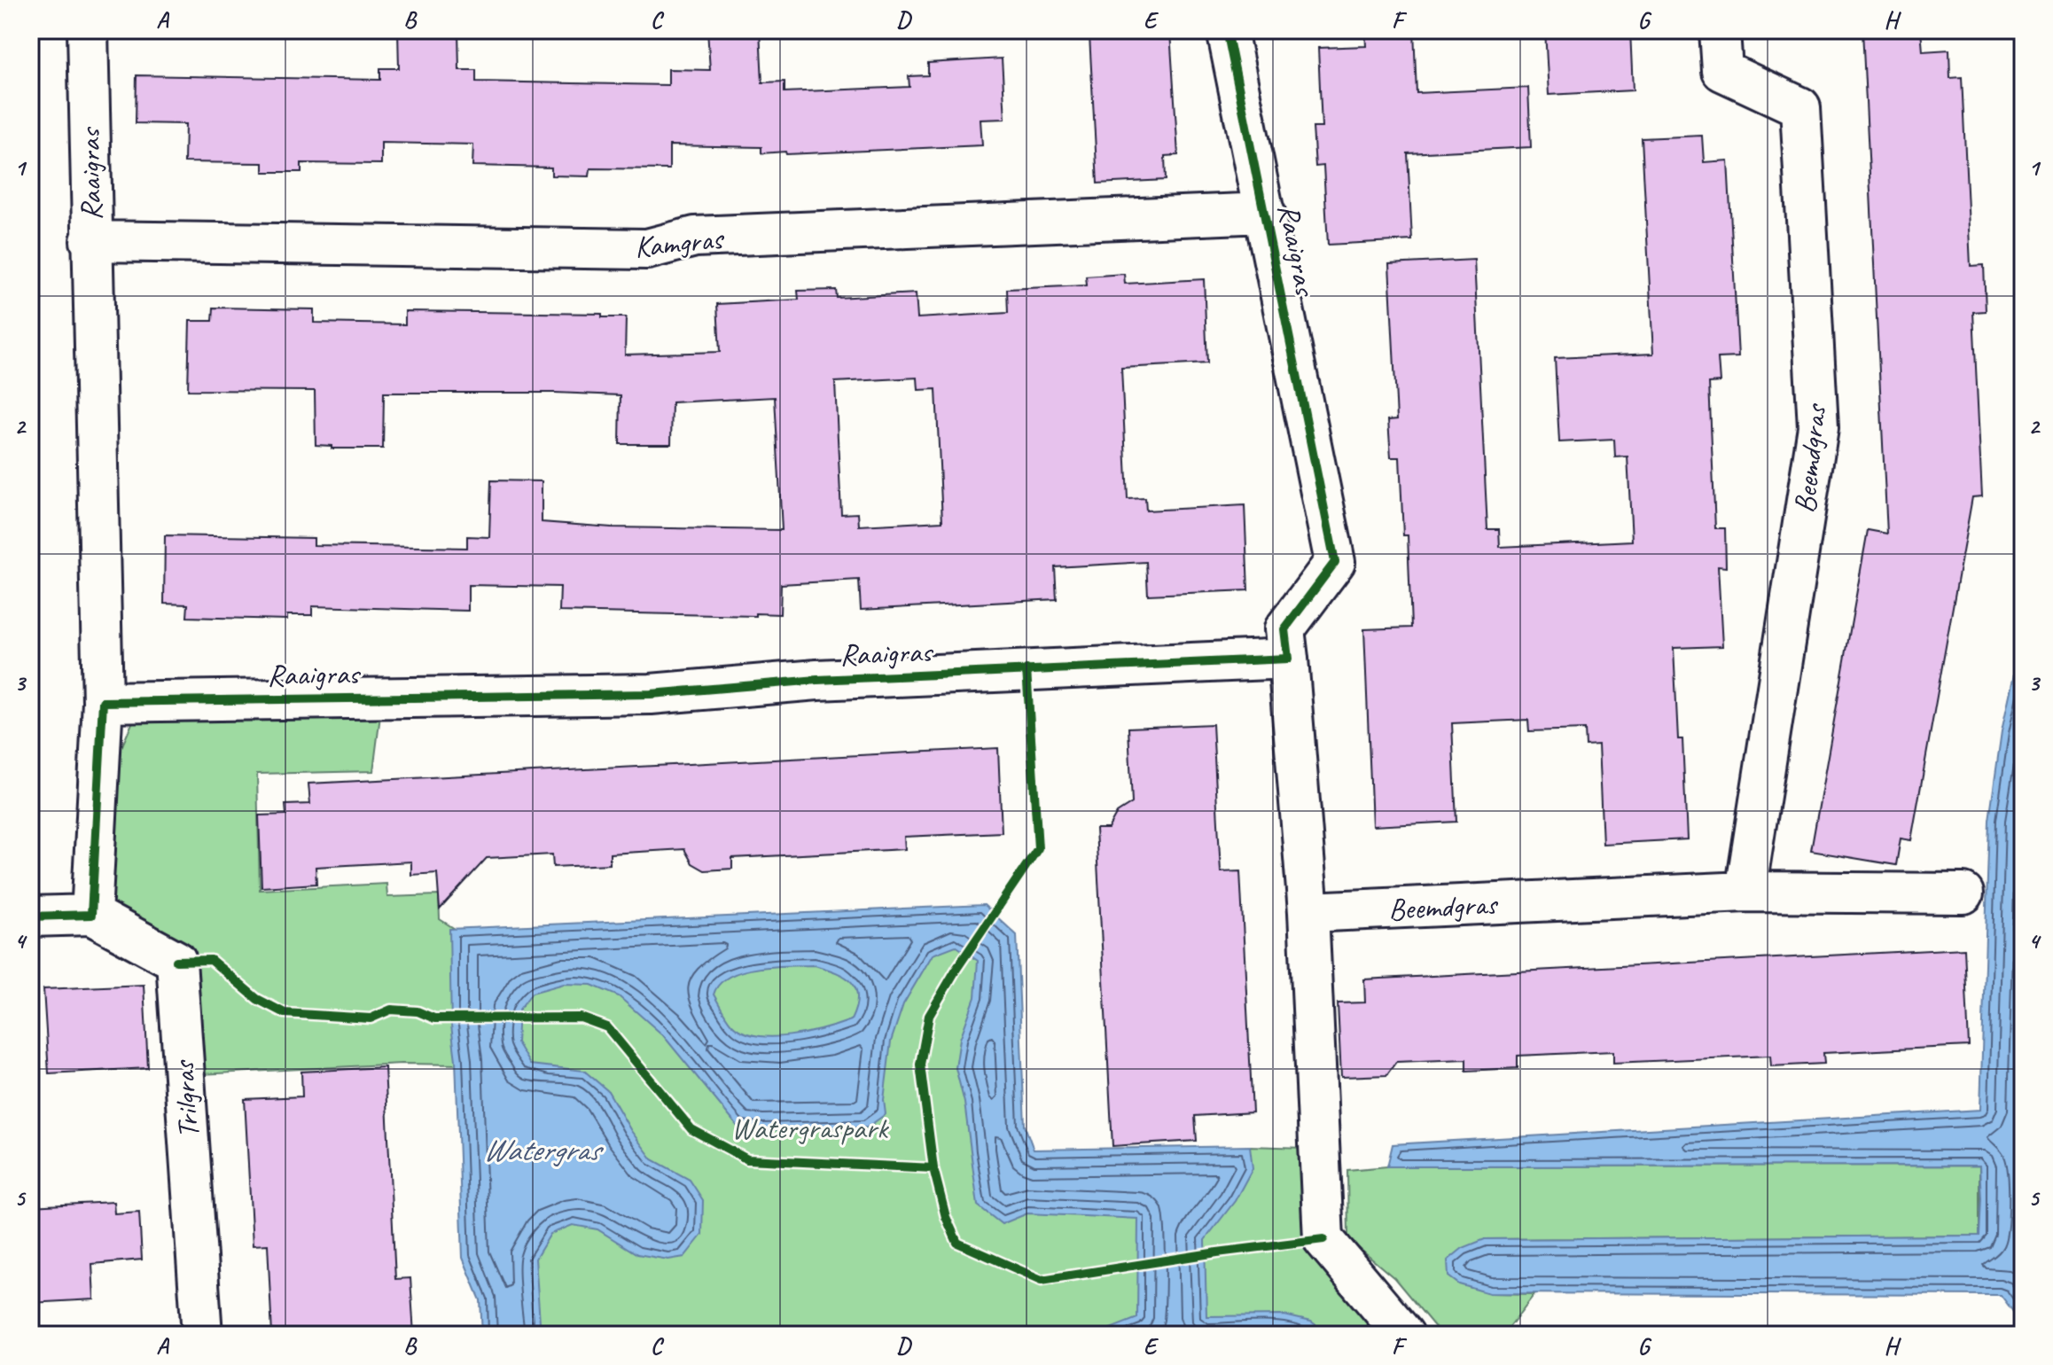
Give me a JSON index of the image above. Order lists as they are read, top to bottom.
{
  "streets": {
    "street": [
      "Raaigras",
      "Kamgras",
      "Beemdgras",
      "Trilgras"
    ]
  },
  "crossings": [
    ["Raaigras", "Kamgras"],
    ["Raaigras", "Trilgras"]
  ],
  "water": ["Watergras"],
  "parks": ["Watergraspark"],
  "grid": {
    "columns": [
      "A",
      "B",
      "C",
      "D",
      "E",
      "F",
      "G",
      "H"
    ],
    "rows": [
      "1",
      "2",
      "3",
      "4",
      "5"
    ]
  }
}
